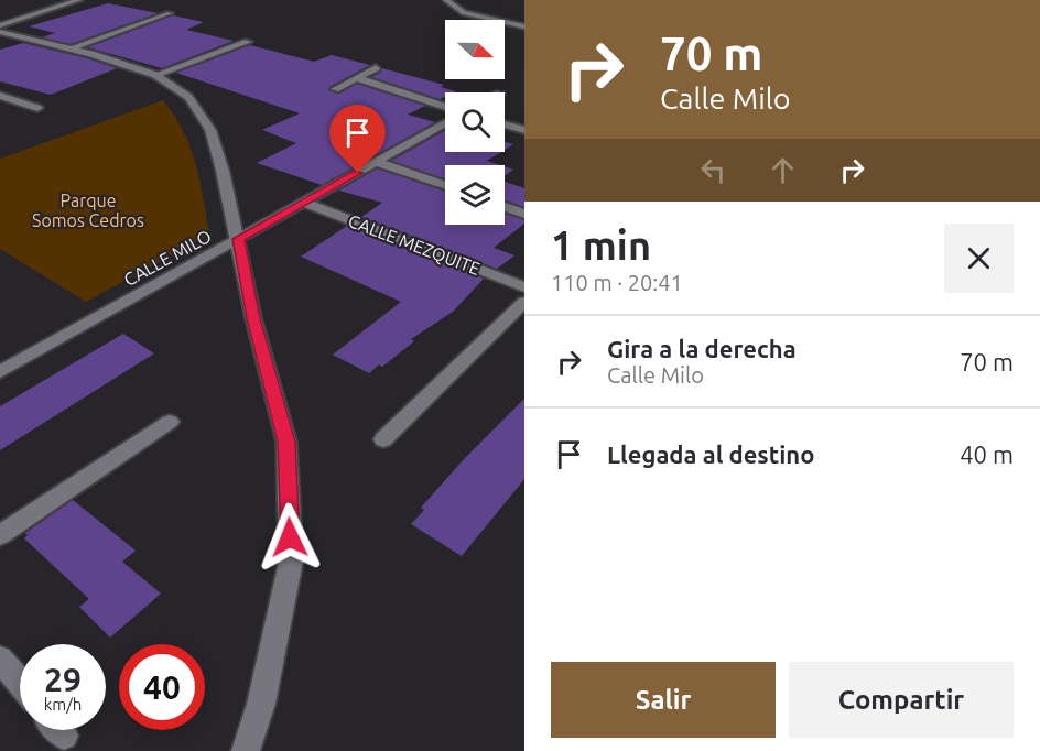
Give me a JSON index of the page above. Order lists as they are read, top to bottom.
{
  "streets": {
    "street": ["CALLE MEZQUITE", "CALLE MILO"]
  },
  "crossings": [
    ["CALLE MEZQUITE", "CALLE MILO"]
  ],
  "parks": ["Parque Somos Cedros"],
  "north": "right",
  "page": {
    "turn": ["70 m", "Calle Milo"],
    "heading": ["1 min", "110 m · 20:41"],
    "list": [
      {
        "name": "Gira a la derecha",
        "note": "Calle Milo",
        "value": "70 m"
      },
      {
        "name": "Llegada al destino",
        "value": "40 m"
      }
    ],
    "speed": "29 km/h",
    "limit": "40",
    "buttons": ["Salir", "Compartir"]
  }
}
